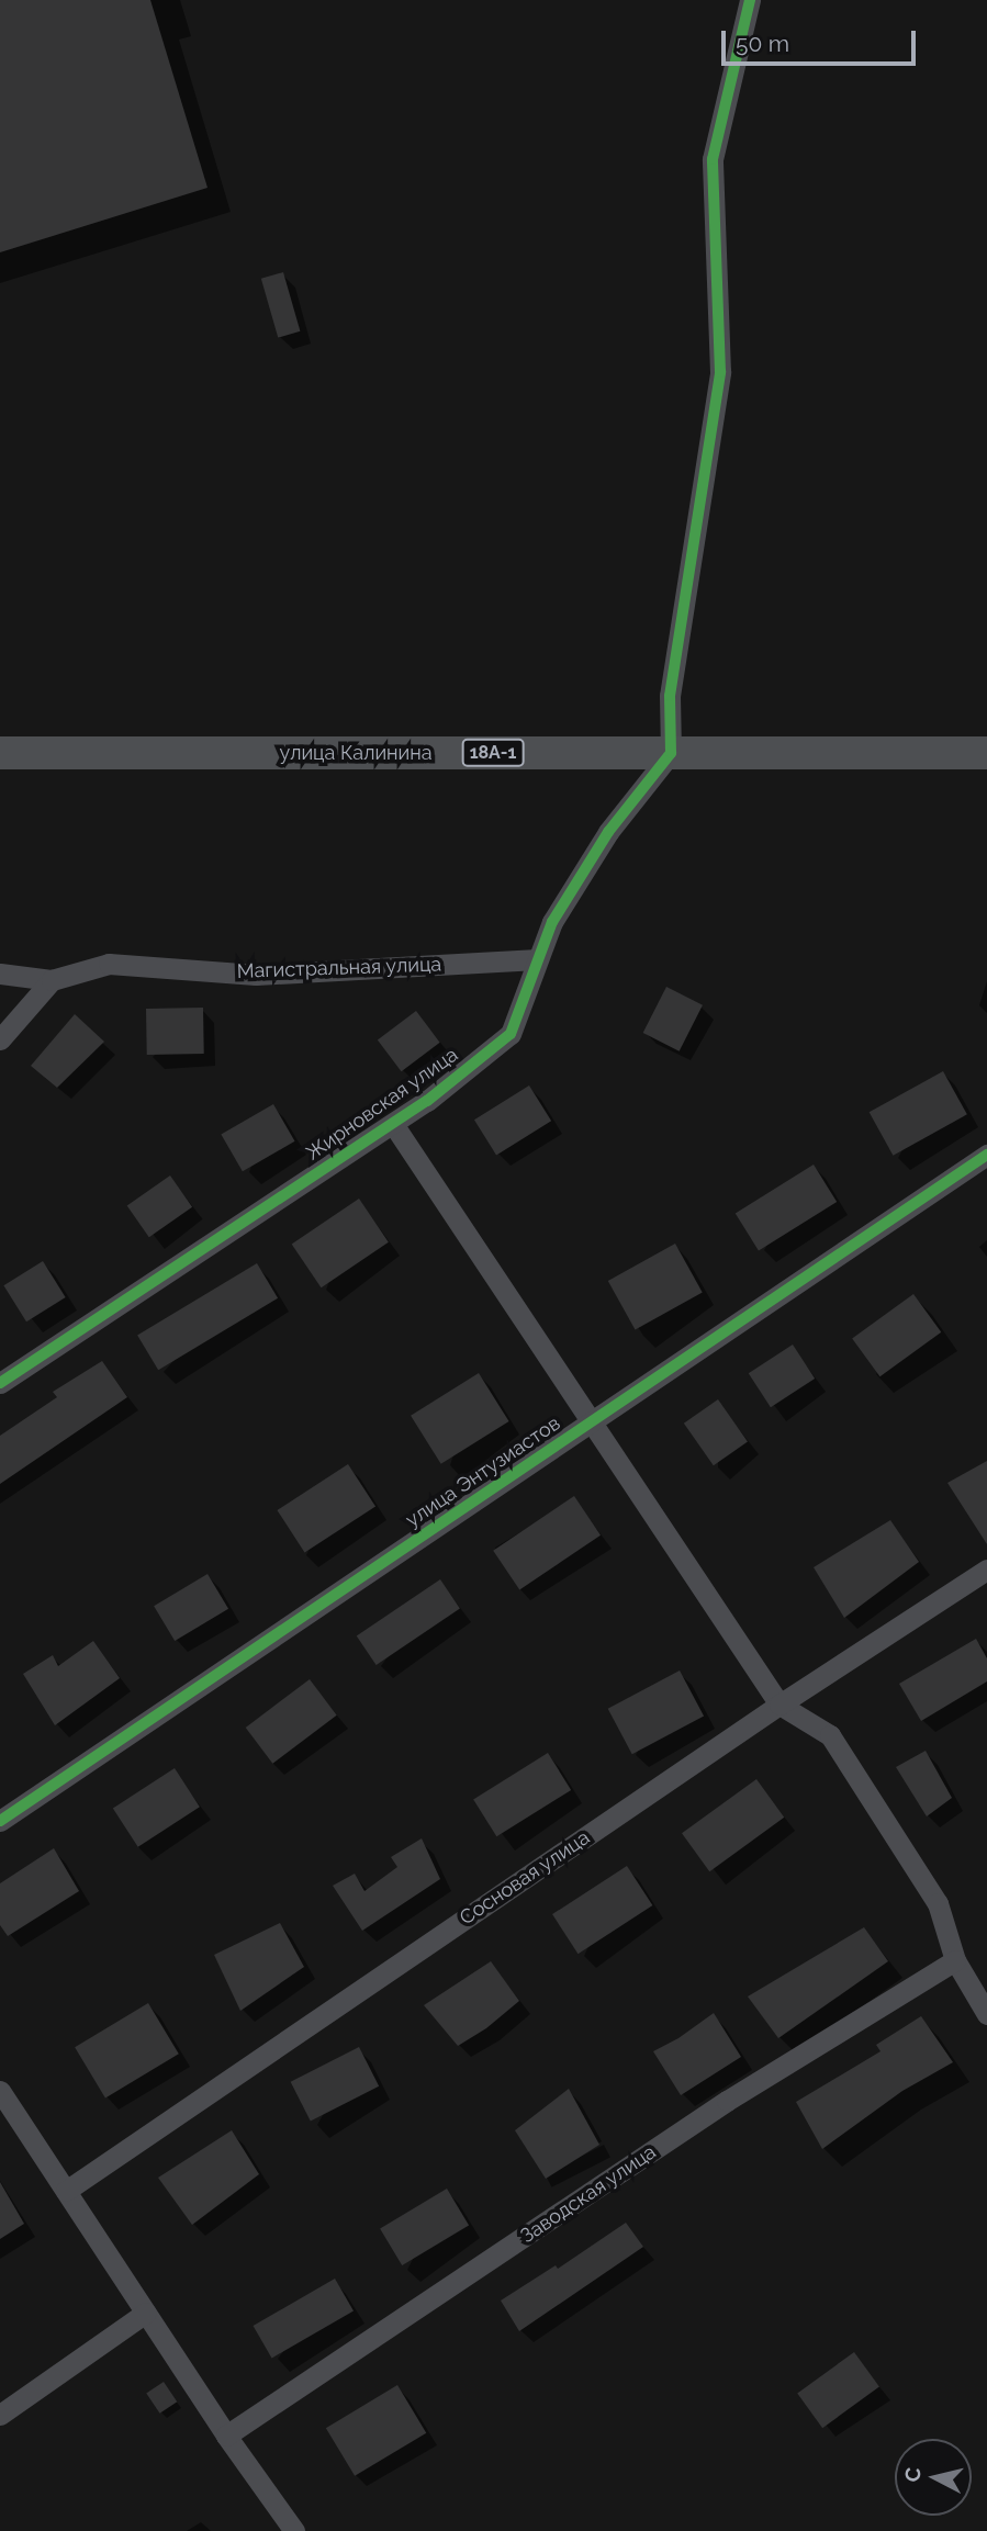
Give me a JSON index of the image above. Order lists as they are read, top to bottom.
{
  "streets": {
    "main road": ["улица Калинина", "18А-1"],
    "street": [
      "Магистральная улица",
      "Жирновская улица",
      "улица Энтузиастов",
      "Сосновая улица",
      "Заводская улица"
    ]
  },
  "crossings": [
    ["улица Калинина", "Жирновская улица"],
    ["Магистральная улица", "Жирновская улица"]
  ],
  "scale_bar": "50 m",
  "north": "left"
}
